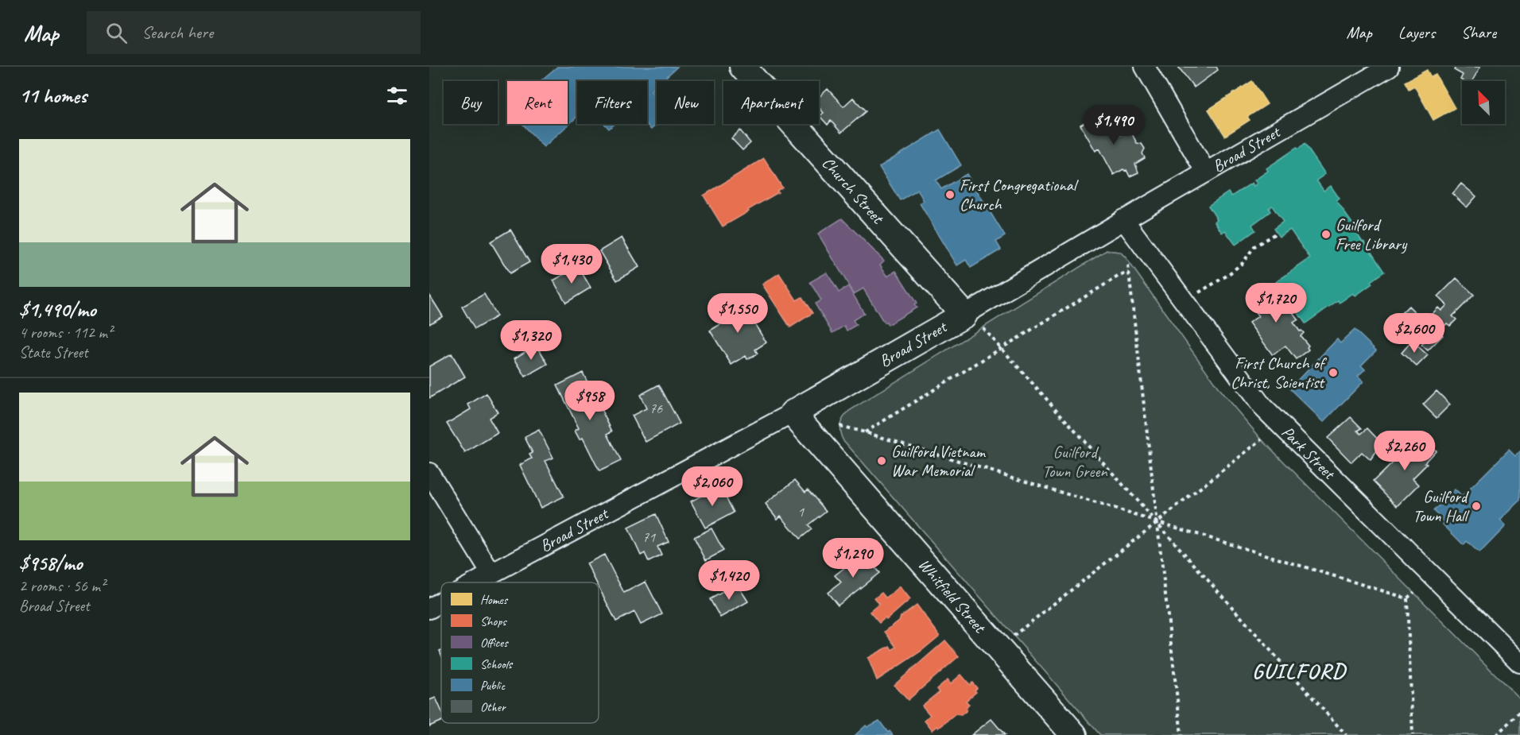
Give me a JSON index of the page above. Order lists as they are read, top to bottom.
{
  "streets": {
    "main road": ["Broad Street", "Church Street", "Whitfield Street"],
    "street": ["Park Street"]
  },
  "crossings": [
    ["Broad Street", "Church Street"],
    ["Broad Street", "Park Street"],
    ["Broad Street", "Whitfield Street"]
  ],
  "districts": ["GUILFORD"],
  "parks": ["Guilford Town Green"],
  "places": [
    "First Congregational Church",
    "Guilford Free Library",
    "First Church of Christ, Scientist",
    "Guilford Vietnam War Memorial",
    "Guilford Town Hall"
  ],
  "house_numbers": ["76", "1", "71"],
  "legend": [
    "Homes",
    "Shops",
    "Offices",
    "Schools",
    "Public",
    "Other"
  ],
  "north": "top left",
  "page": {
    "header": "Map",
    "search": "Search here",
    "nav": ["Map", "Layers", "Share"],
    "heading": "11 homes",
    "chip": [
      "Buy",
      "Rent",
      "Filters",
      "New",
      "Apartment"
    ],
    "price": [
      "$1,490",
      "$1,430",
      "$1,720",
      "$1,550",
      "$2,600",
      "$1,320",
      "$958",
      "$2,260",
      "$2,060",
      "$1,290",
      "$1,420"
    ],
    "list": [
      {
        "name": "$1,490/mo",
        "note": "4 rooms · 112 m² · State Street"
      },
      {
        "name": "$958/mo",
        "note": "2 rooms · 56 m² · Broad Street"
      }
    ]
  }
}
